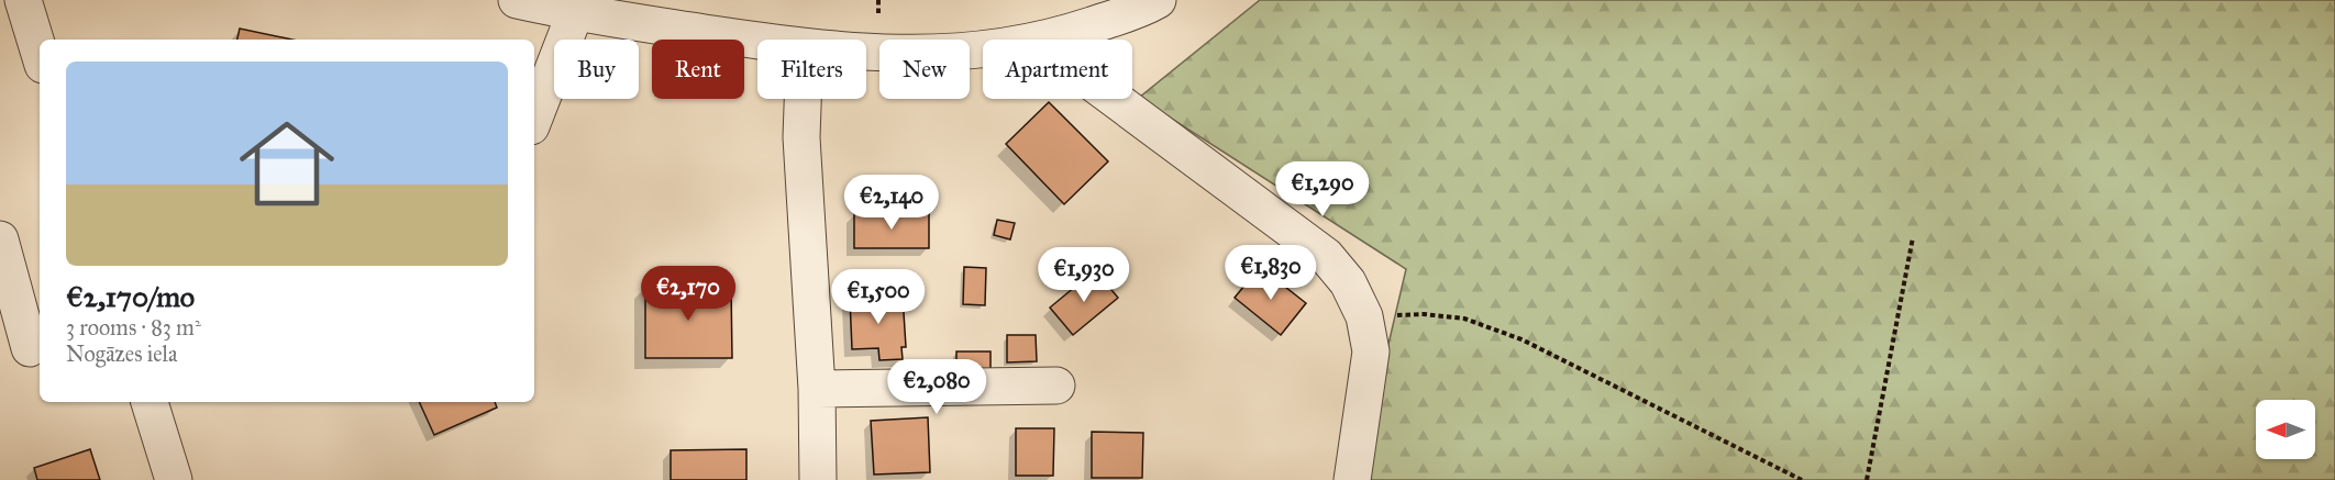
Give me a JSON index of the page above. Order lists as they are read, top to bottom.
{
  "north": "left",
  "page": {
    "chip": [
      "Buy",
      "Rent",
      "Filters",
      "New",
      "Apartment"
    ],
    "list": [
      {
        "name": "€2,170/mo",
        "note": "3 rooms · 83 m² · Nogāzes iela"
      }
    ],
    "price": [
      "€1,290",
      "€2,140",
      "€1,830",
      "€1,930",
      "€2,170",
      "€1,500",
      "€2,080"
    ]
  }
}
